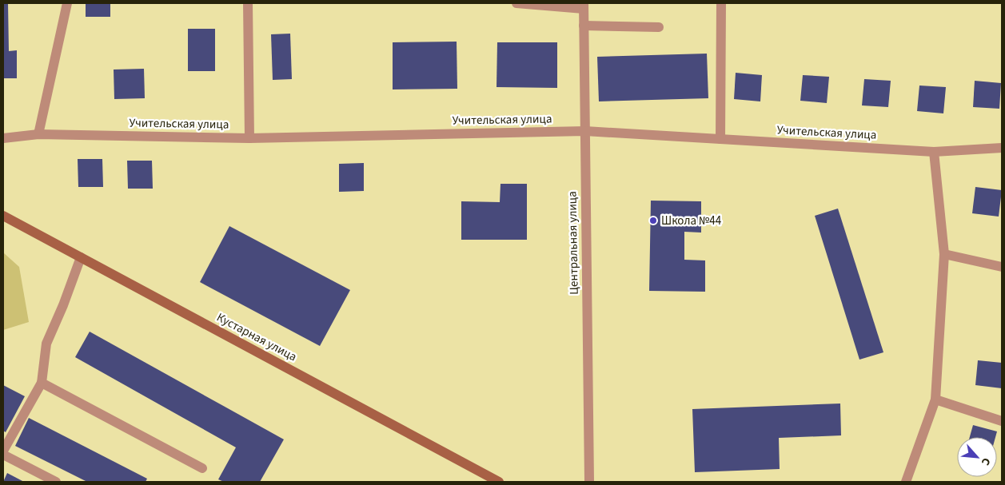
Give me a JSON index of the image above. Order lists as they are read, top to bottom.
{
  "streets": {
    "main road": ["Кустарная улица"],
    "street": ["Учительская улица", "Центральная улица"]
  },
  "crossings": [
    ["Учительская улица", "Центральная улица"]
  ],
  "places": ["Школа №44"],
  "north": "bottom right"
}
